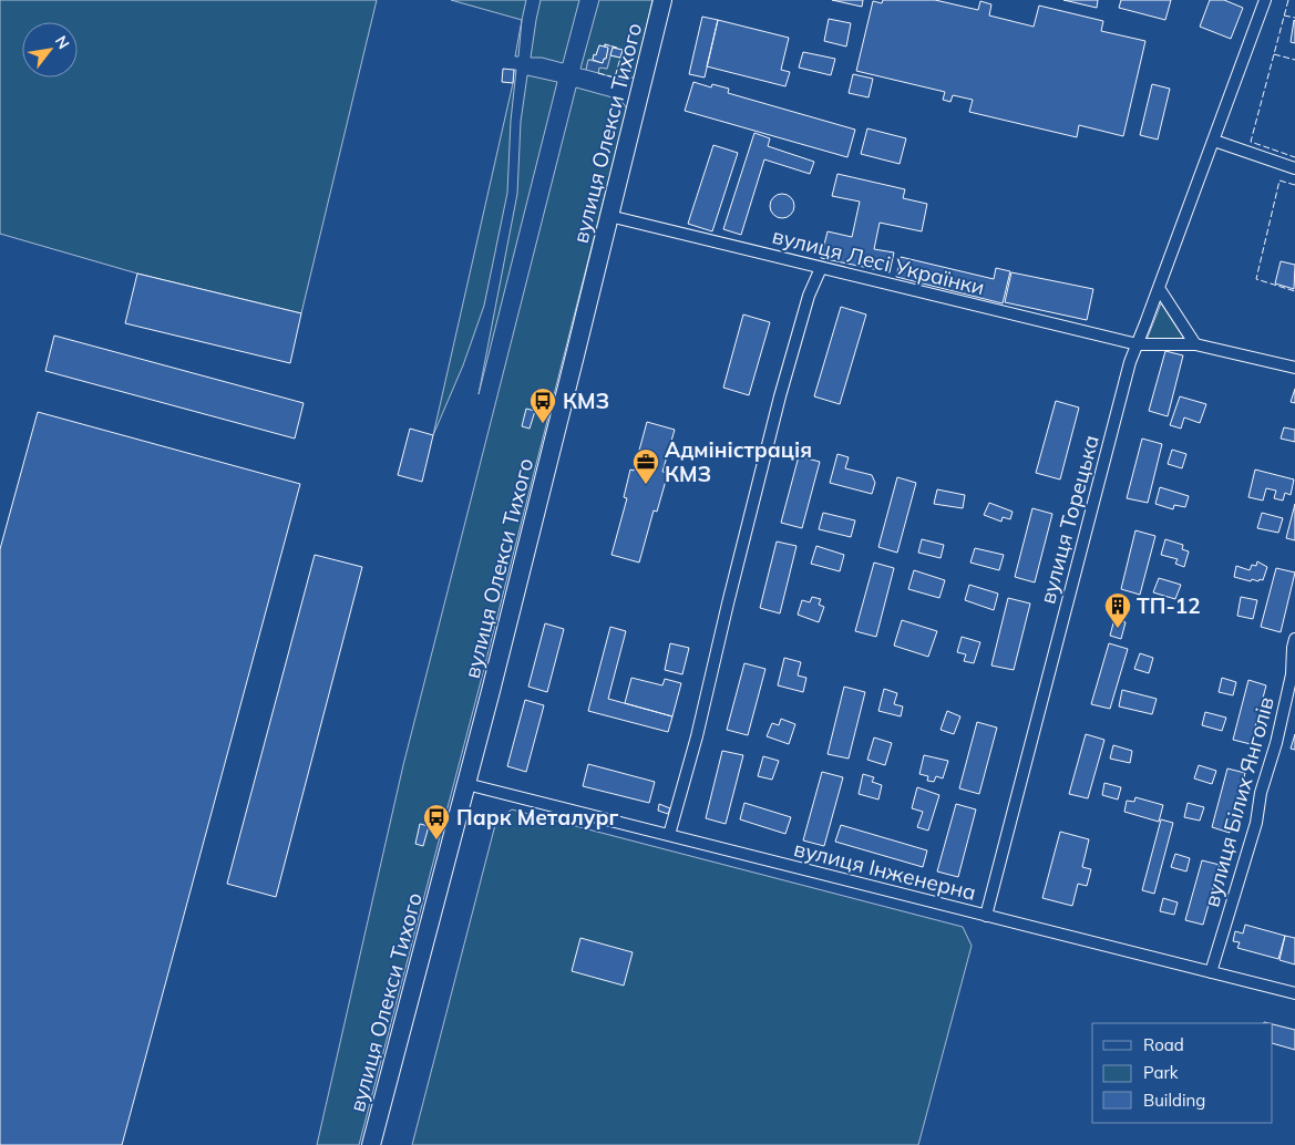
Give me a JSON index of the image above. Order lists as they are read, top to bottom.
{
  "streets": {
    "main road": ["вулиця Олекси Тихого"],
    "street": [
      "вулиця Лесі Українки",
      "вулиця Торецька",
      "вулиця Білих Янголів",
      "вулиця Інженерна"
    ]
  },
  "crossings": [
    ["вулиця Олекси Тихого", "вулиця Лесі Українки"],
    ["вулиця Олекси Тихого", "вулиця Інженерна"],
    ["вулиця Лесі Українки", "вулиця Торецька"],
    ["вулиця Торецька", "вулиця Інженерна"],
    ["вулиця Білих Янголів", "вулиця Інженерна"]
  ],
  "places": {
    "bus stop": ["КМЗ", "Парк Металург"],
    "office": ["Адміністрація КМЗ"],
    "building": ["ТП-12"]
  },
  "legend": ["Road", "Park", "Building"],
  "north": "top right"
}
